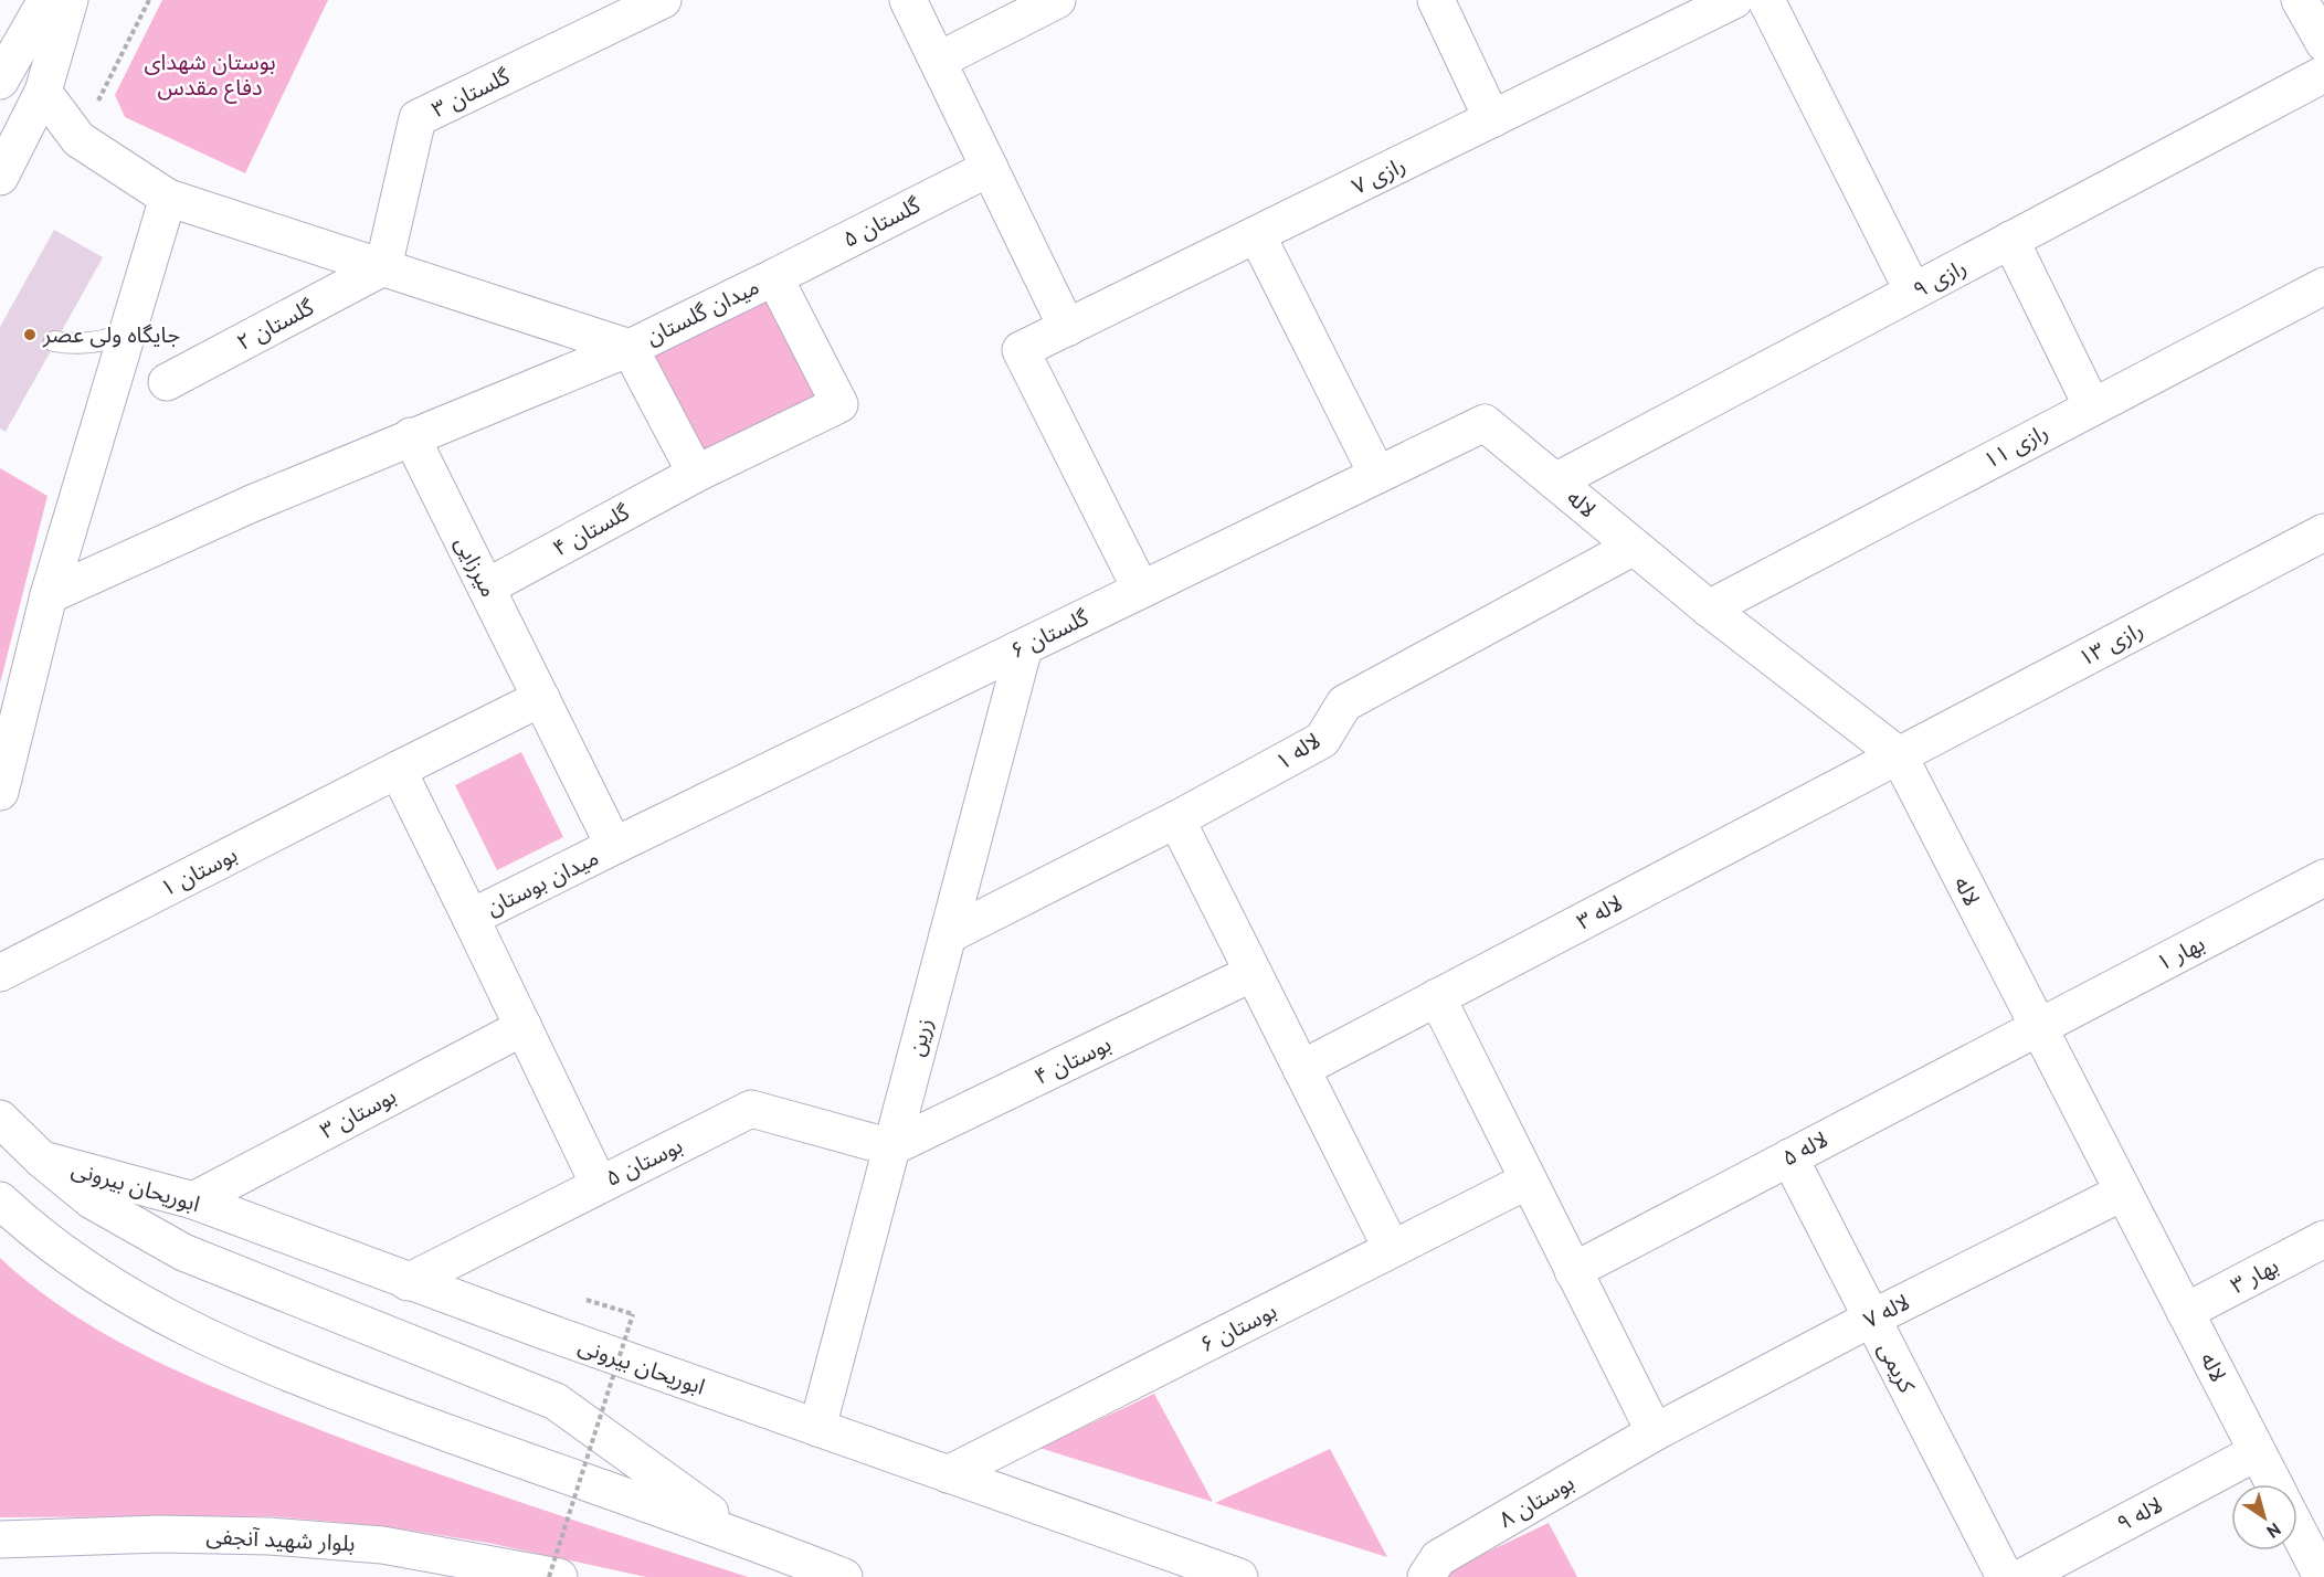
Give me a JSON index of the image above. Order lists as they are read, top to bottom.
{
  "streets": {
    "street": [
      "گلستان ۳",
      "رازی ۷",
      "گلستان ۵",
      "رازی ۹",
      "میدان گلستان",
      "گلستان ۲",
      "رازی ۱۱",
      "لاله",
      "گلستان ۴",
      "میرزایی",
      "گلستان ۶",
      "رازی ۱۳",
      "لاله ۱",
      "بوستان ۱",
      "میدان بوستان",
      "لاله ۳",
      "بهار ۱",
      "زرین",
      "بوستان ۴",
      "بوستان ۳",
      "لاله ۵",
      "بوستان ۵",
      "ابوریحان بیرونی",
      "بهار ۳",
      "لاله ۷",
      "بوستان ۶",
      "کریمی",
      "بوستان ۸",
      "لاله ۹",
      "بلوار شهید آنجفی"
    ]
  },
  "crossings": [
    ["گلستان ۳", "گلستان ۲"],
    ["رازی ۷", "گلستان ۶"],
    ["گلستان ۵", "میدان گلستان"],
    ["رازی ۹", "لاله"],
    ["میدان گلستان", "گلستان ۴"],
    ["رازی ۱۱", "لاله"],
    ["لاله", "گلستان ۶"],
    ["لاله", "رازی ۱۳"],
    ["لاله", "لاله ۱"],
    ["لاله", "لاله ۳"],
    ["لاله", "بهار ۱"],
    ["لاله", "لاله ۵"],
    ["لاله", "بهار ۳"],
    ["لاله", "لاله ۷"],
    ["لاله", "لاله ۹"],
    ["گلستان ۴", "میرزایی"],
    ["میرزایی", "میدان بوستان"],
    ["گلستان ۶", "میدان بوستان"],
    ["گلستان ۶", "زرین"],
    ["رازی ۱۳", "لاله ۳"],
    ["لاله ۱", "زرین"],
    ["بوستان ۱", "میدان بوستان"],
    ["بهار ۱", "لاله ۵"],
    ["زرین", "بوستان ۴"],
    ["زرین", "بوستان ۵"],
    ["زرین", "ابوریحان بیرونی"],
    ["بوستان ۴", "بوستان ۵"],
    ["بوستان ۳", "ابوریحان بیرونی"],
    ["لاله ۵", "کریمی"],
    ["بوستان ۵", "ابوریحان بیرونی"],
    ["ابوریحان بیرونی", "بوستان ۶"],
    ["لاله ۷", "کریمی"],
    ["لاله ۷", "بوستان ۸"]
  ],
  "parks": ["بوستان شهدای دفاع مقدس"],
  "places": ["جایگاه ولی عصر"],
  "north": "bottom right"
}
